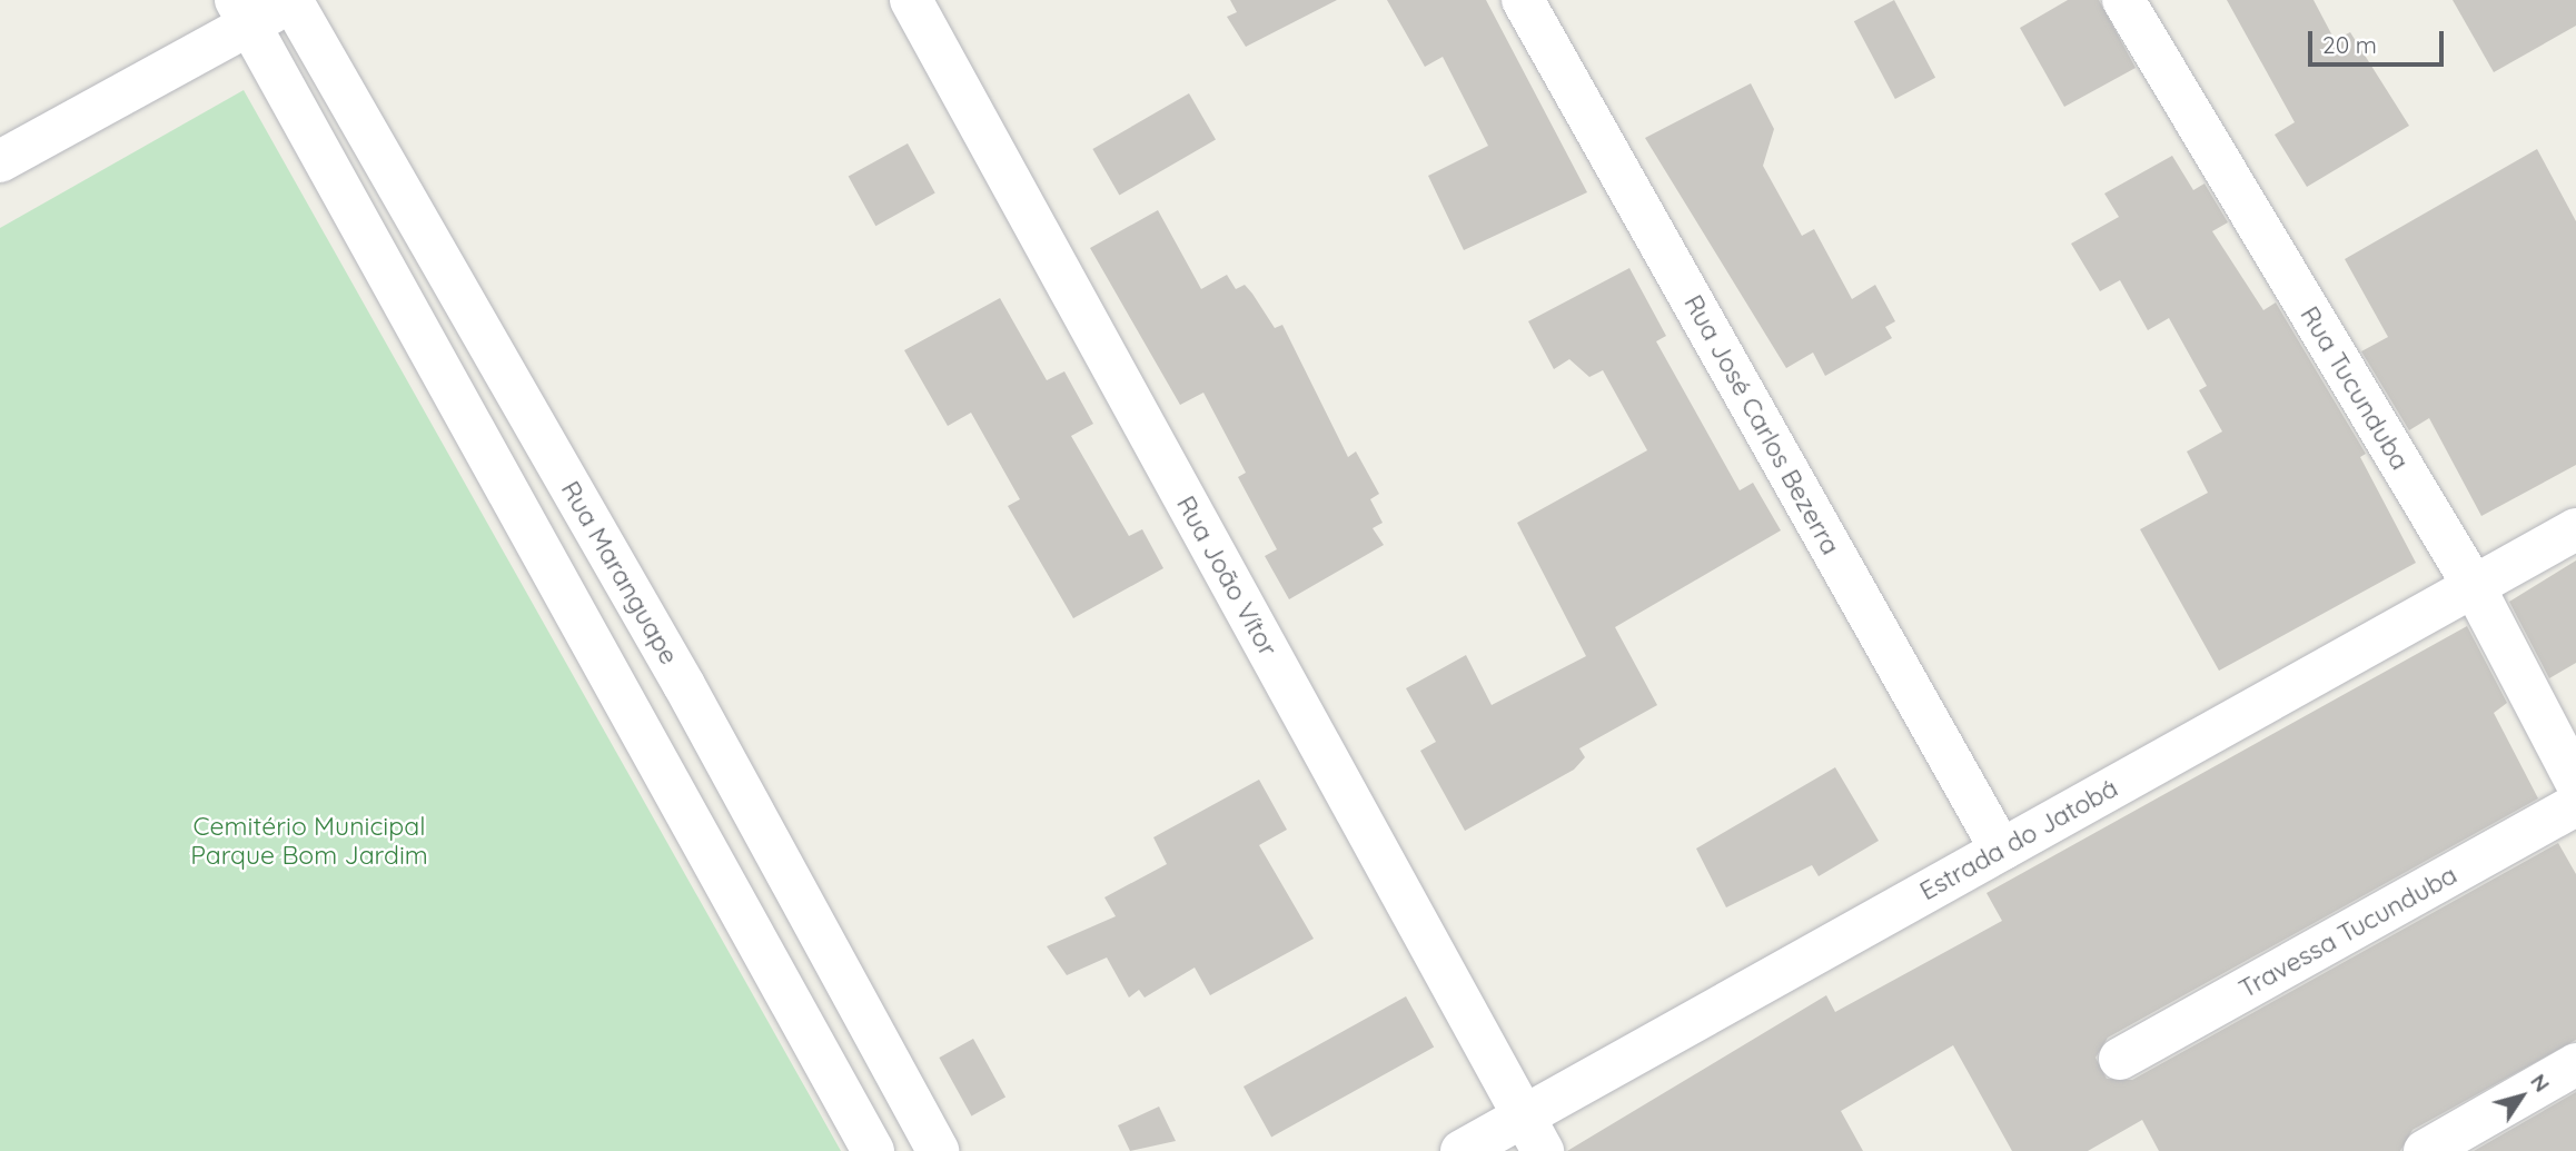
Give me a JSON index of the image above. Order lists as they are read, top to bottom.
{
  "streets": {
    "street": [
      "Rua Tucunduba",
      "Rua José Carlos Bezerra",
      "Rua Maranguape",
      "Rua João Vítor",
      "Estrada do Jatobá",
      "Travessa Tucunduba"
    ]
  },
  "crossings": [
    ["Rua Tucunduba", "Estrada do Jatobá"],
    ["Rua José Carlos Bezerra", "Estrada do Jatobá"],
    ["Rua João Vítor", "Estrada do Jatobá"]
  ],
  "parks": ["Cemitério Municipal Parque Bom Jardim"],
  "scale_bar": "20 m",
  "north": "top right"
}
